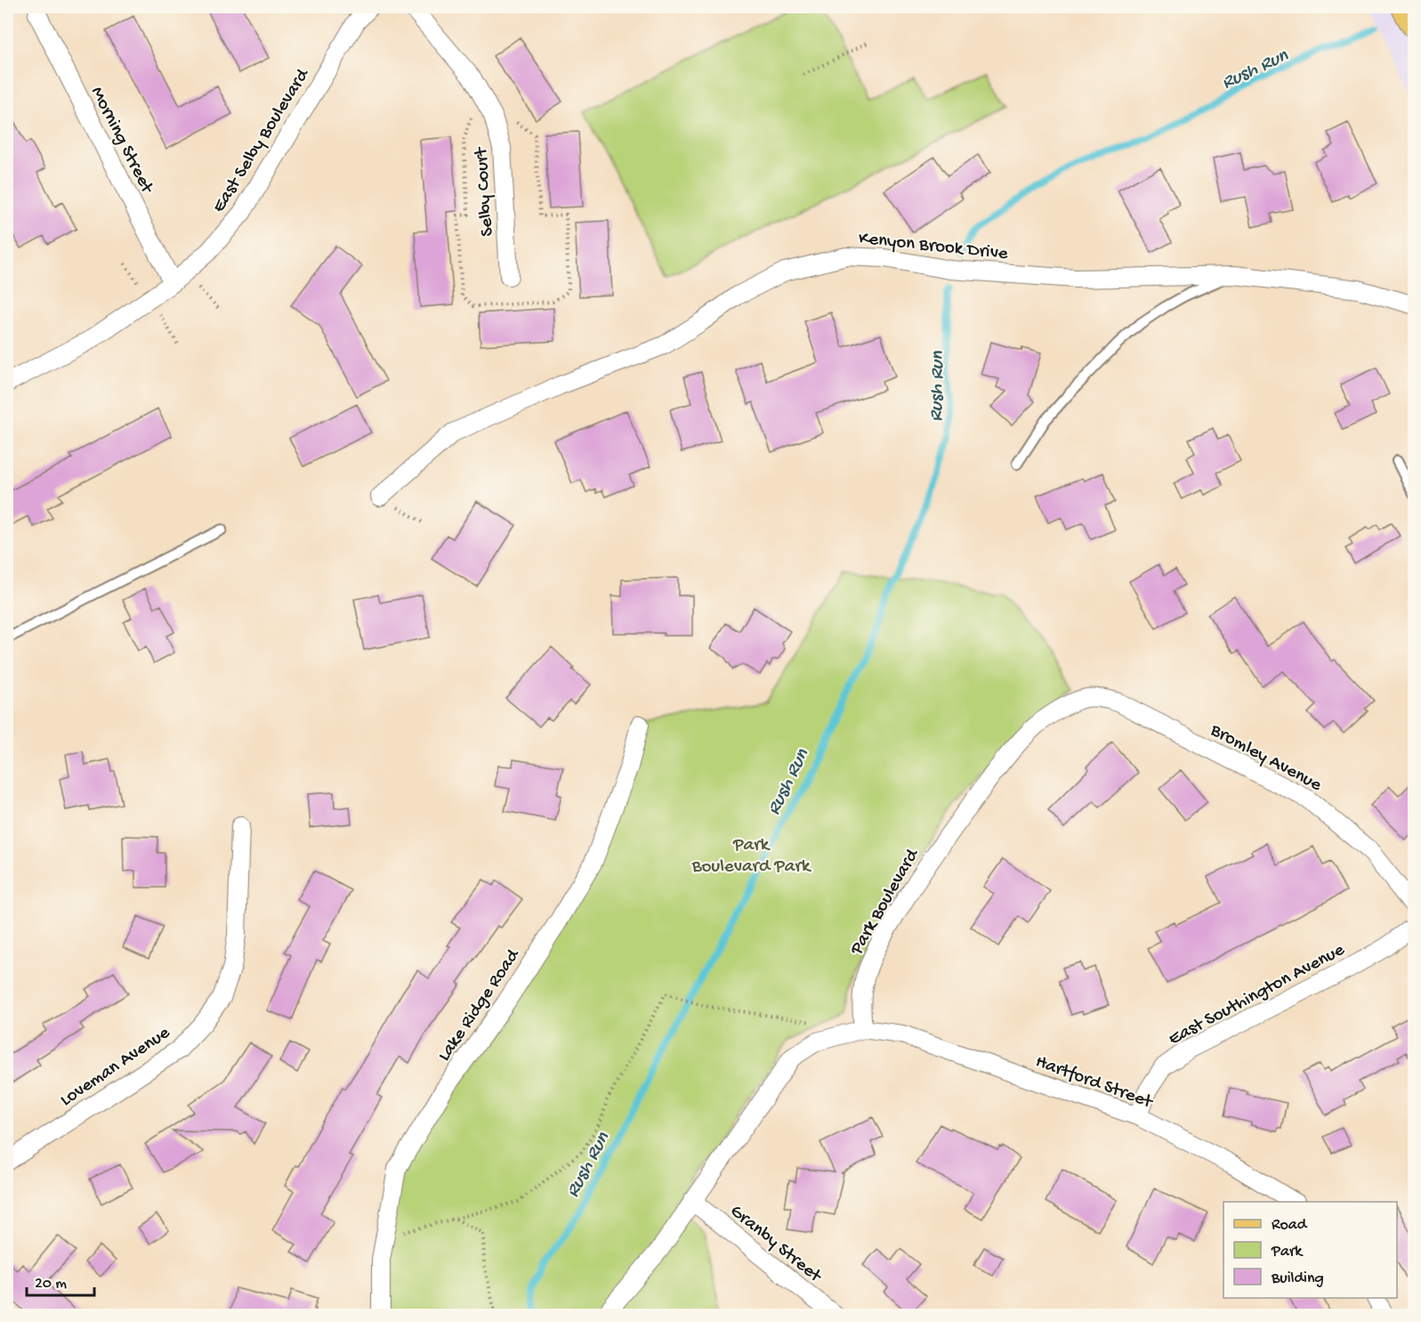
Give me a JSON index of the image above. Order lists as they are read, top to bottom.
{
  "streets": {
    "street": [
      "Morning Street",
      "East Selby Boulevard",
      "Selby Court",
      "Kenyon Brook Drive",
      "Bromley Avenue",
      "Park Boulevard",
      "East Southington Avenue",
      "Lake Ridge Road",
      "Loveman Avenue",
      "Hartford Street",
      "Granby Street"
    ]
  },
  "crossings": [
    ["Morning Street", "East Selby Boulevard"],
    ["Bromley Avenue", "Park Boulevard"],
    ["Park Boulevard", "Hartford Street"],
    ["East Southington Avenue", "Hartford Street"]
  ],
  "water": ["Rush Run"],
  "parks": ["Park Boulevard Park"],
  "legend": ["Road", "Park", "Building"],
  "scale_bar": "20 m"
}
